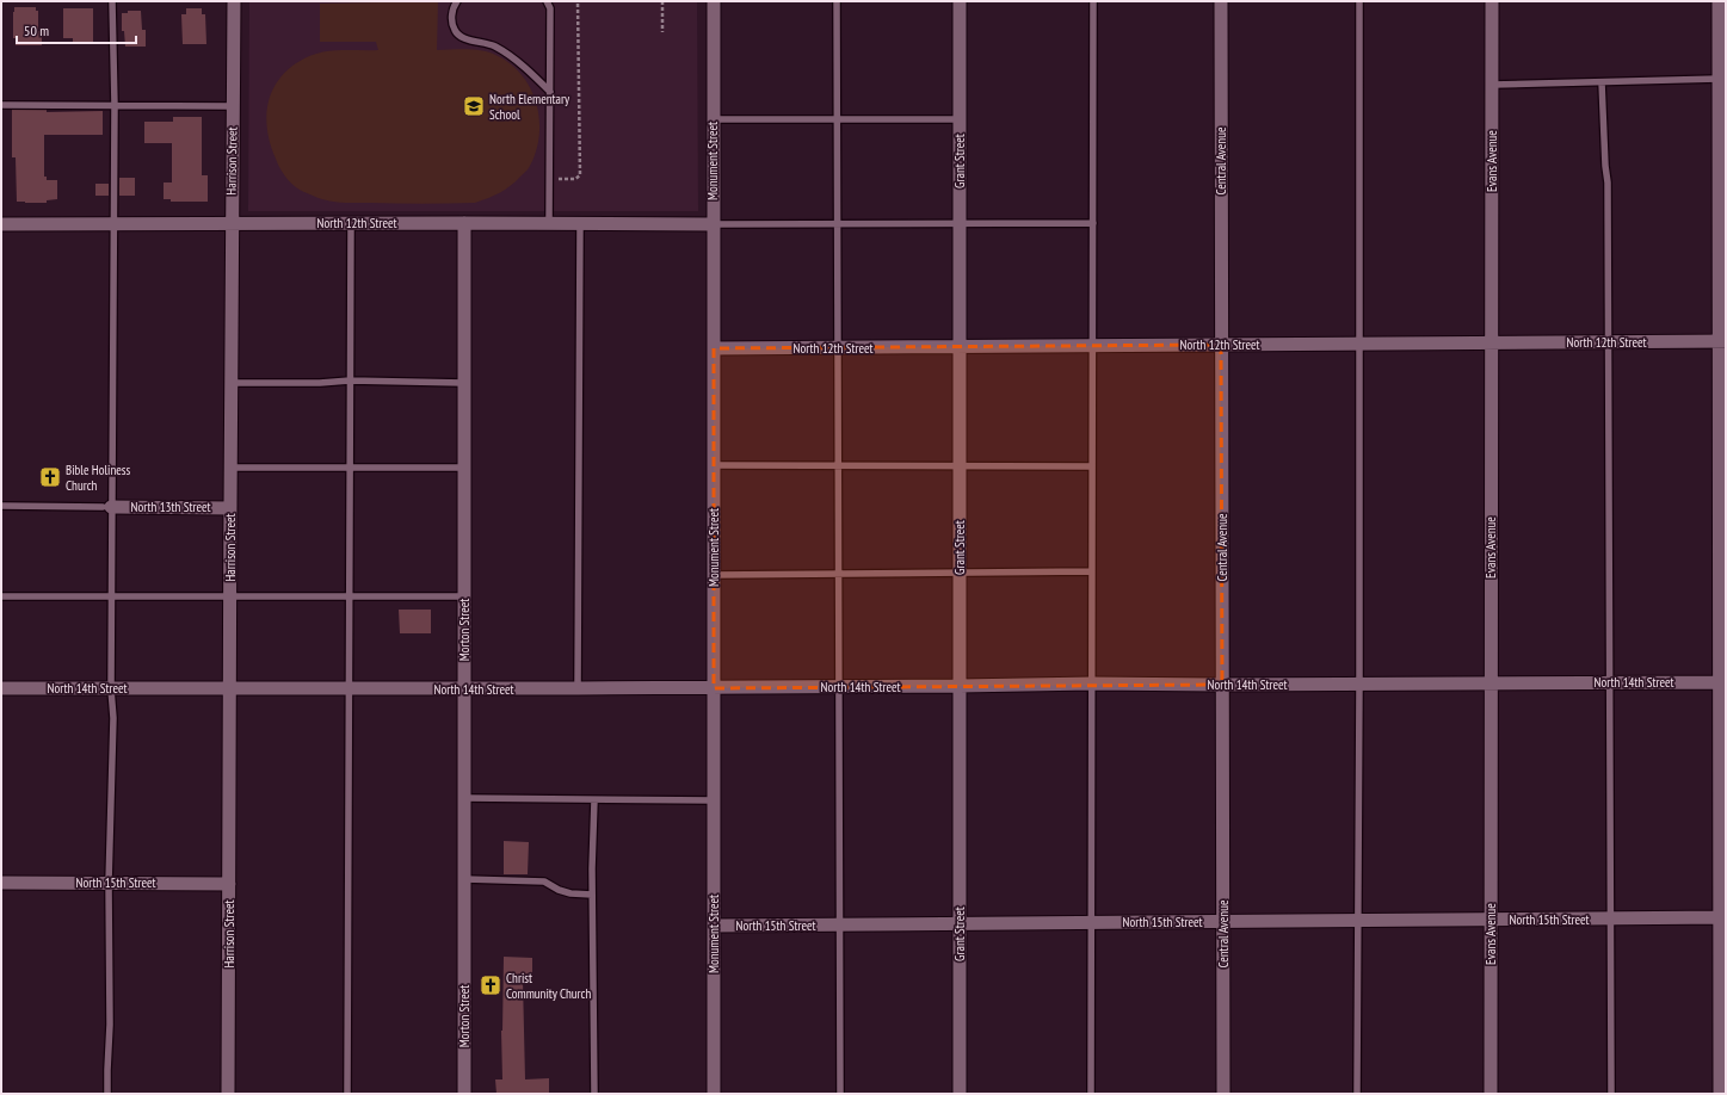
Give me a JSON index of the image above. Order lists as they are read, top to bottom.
{
  "streets": {
    "street": [
      "Harrison Street",
      "Monument Street",
      "Grant Street",
      "Central Avenue",
      "Evans Avenue",
      "North 12th Street",
      "North 13th Street",
      "Morton Street",
      "North 14th Street",
      "North 15th Street"
    ]
  },
  "crossings": [
    ["Harrison Street", "North 12th Street"],
    ["Harrison Street", "North 13th Street"],
    ["Harrison Street", "North 14th Street"],
    ["Harrison Street", "North 15th Street"],
    ["Monument Street", "North 12th Street"],
    ["Monument Street", "North 14th Street"],
    ["Monument Street", "North 15th Street"],
    ["Grant Street", "North 12th Street"],
    ["Grant Street", "North 14th Street"],
    ["Grant Street", "North 15th Street"],
    ["Central Avenue", "North 12th Street"],
    ["Central Avenue", "North 14th Street"],
    ["Central Avenue", "North 15th Street"],
    ["Evans Avenue", "North 12th Street"],
    ["Evans Avenue", "North 14th Street"],
    ["Evans Avenue", "North 15th Street"],
    ["North 12th Street", "Morton Street"],
    ["Morton Street", "North 14th Street"]
  ],
  "places": {
    "school or university": ["North Elementary School"],
    "church": ["Bible Holiness Church", "Christ Community Church"]
  },
  "scale_bar": "50 m"
}
